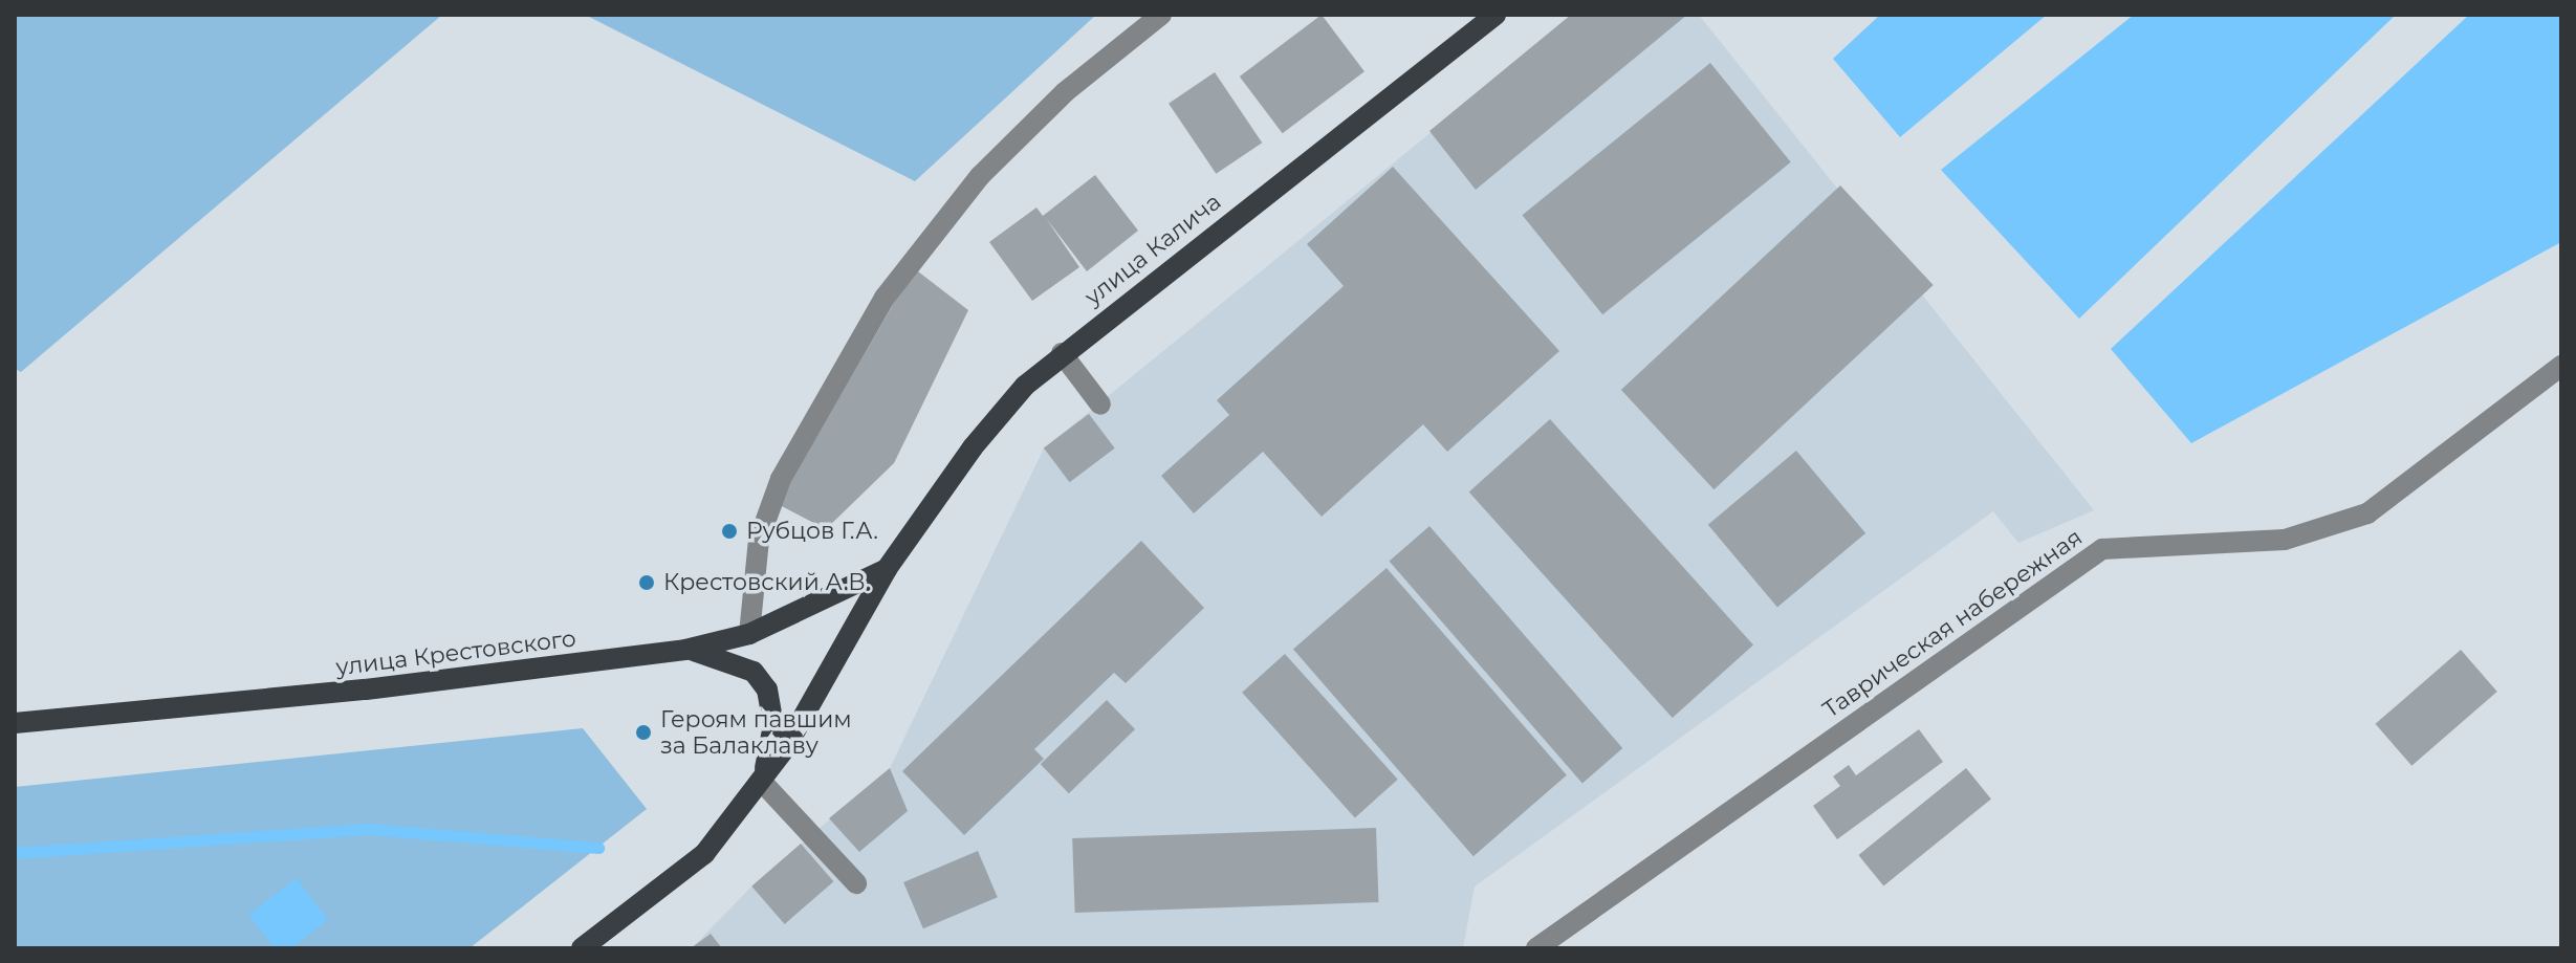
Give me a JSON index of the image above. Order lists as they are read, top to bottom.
{
  "streets": {
    "main road": ["улица Калича", "улица Крестовского"],
    "street": ["Таврическая набережная"]
  },
  "crossings": [
    ["улица Калича", "улица Крестовского"]
  ],
  "places": ["Рубцов Г.А.", "Крестовский А.В.", "Героям павшим за Балаклаву"]
}
